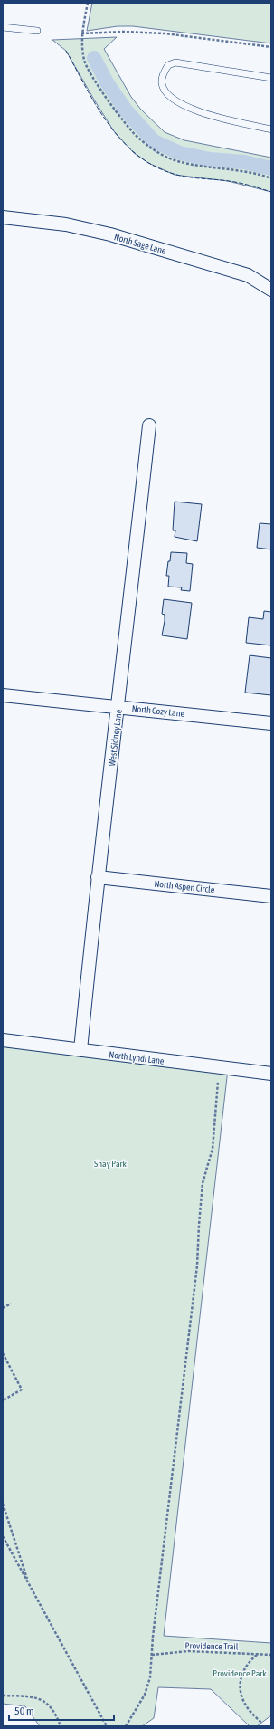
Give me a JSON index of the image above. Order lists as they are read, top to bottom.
{
  "streets": {
    "street": [
      "North Sage Lane",
      "North Cozy Lane",
      "West Sidney Lane",
      "North Aspen Circle",
      "North Lyndi Lane"
    ],
    "path": ["Providence Trail"]
  },
  "crossings": [
    ["North Cozy Lane", "West Sidney Lane"],
    ["West Sidney Lane", "North Aspen Circle"],
    ["West Sidney Lane", "North Lyndi Lane"]
  ],
  "parks": ["Shay Park", "Providence Park"],
  "scale_bar": "50 m"
}
